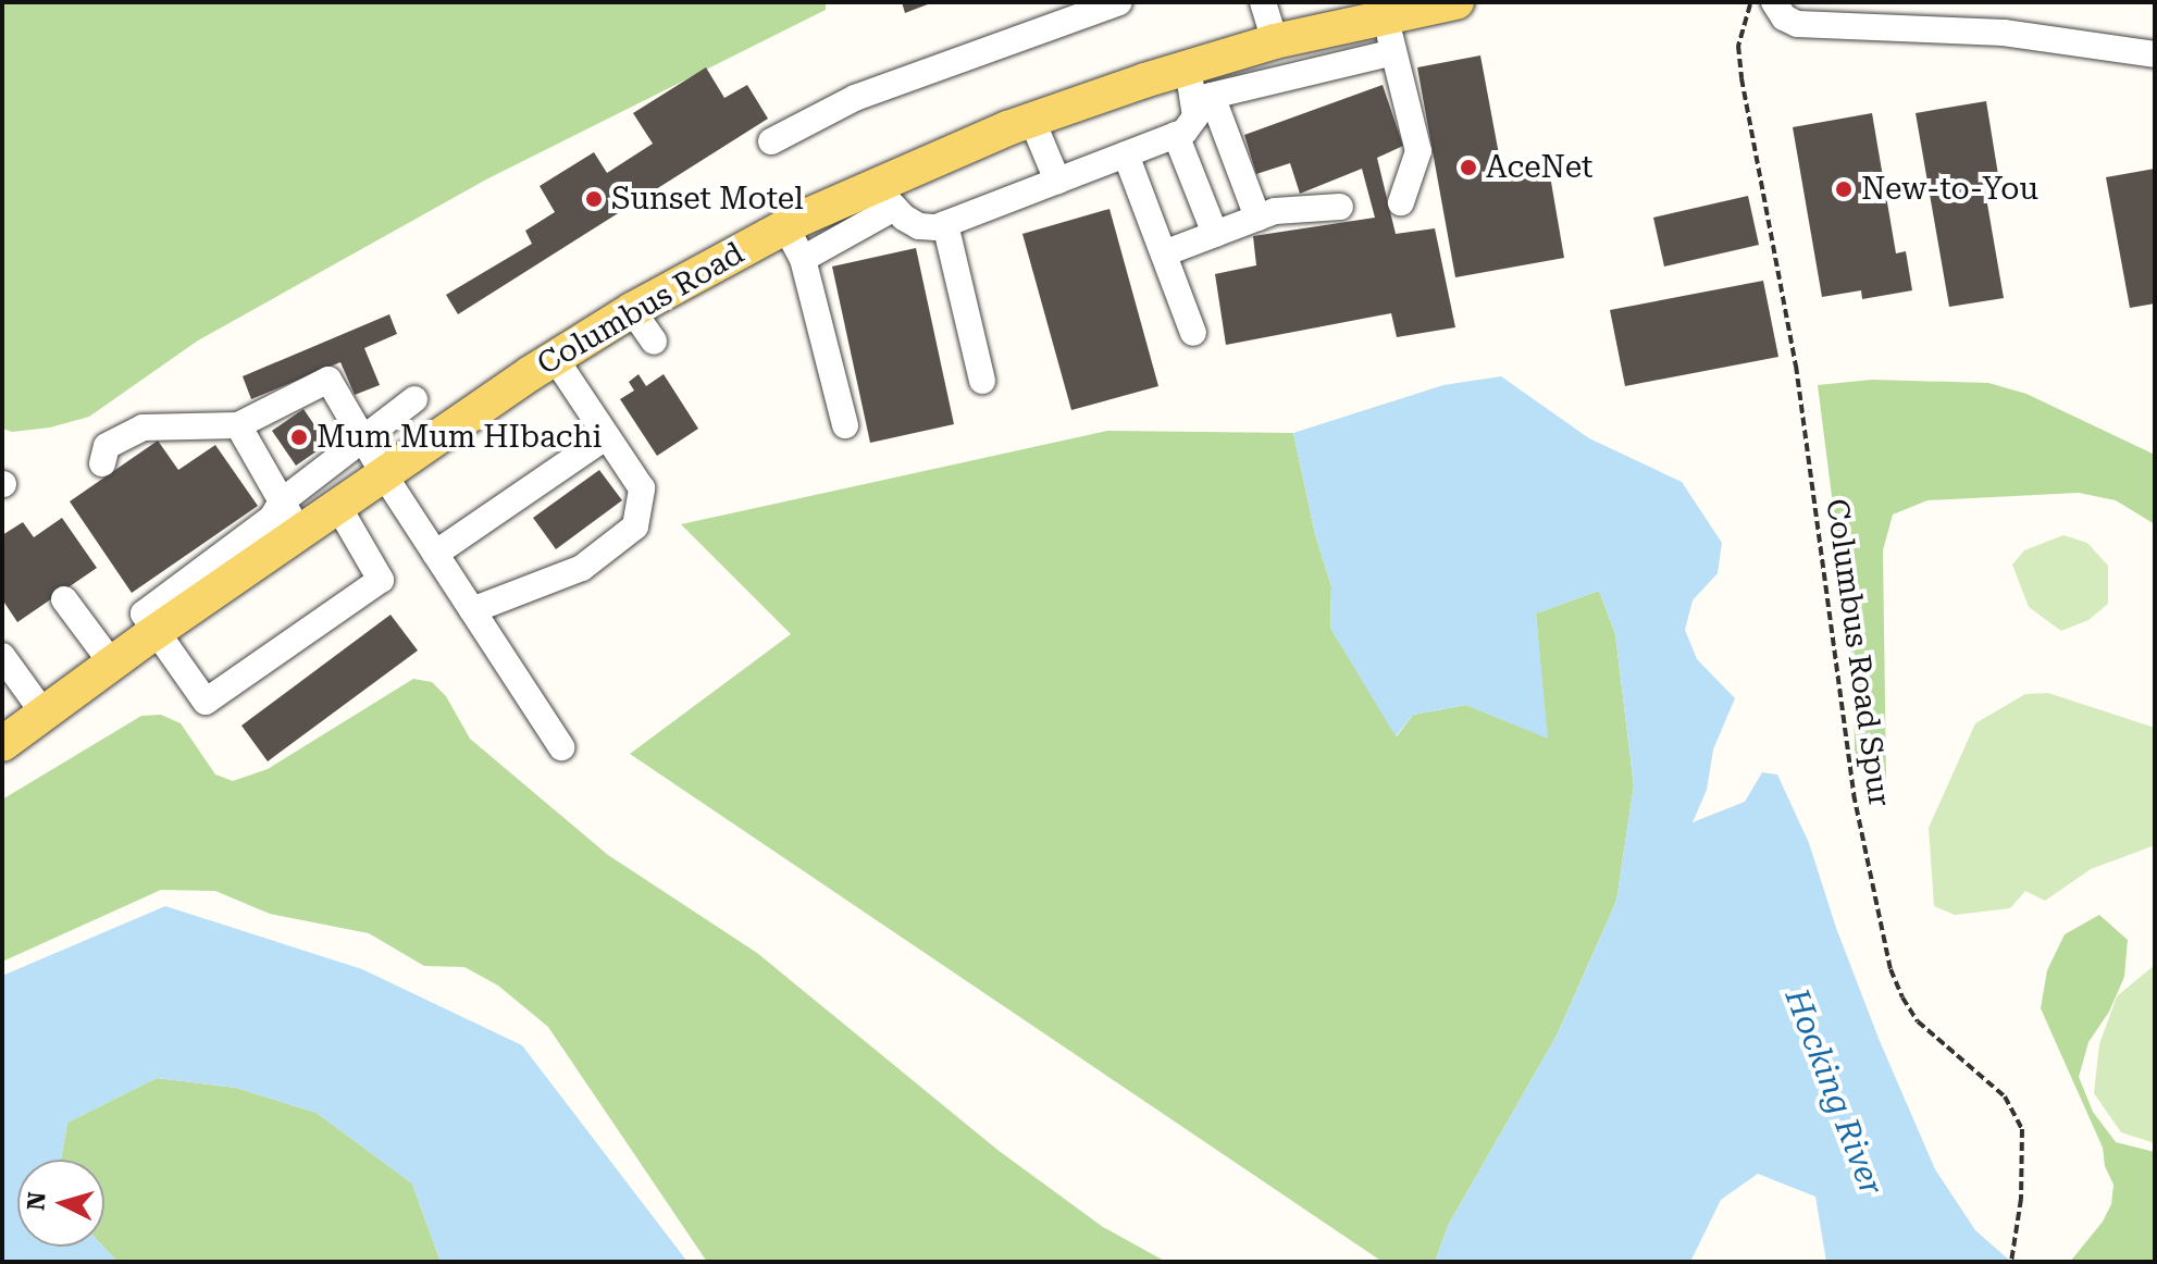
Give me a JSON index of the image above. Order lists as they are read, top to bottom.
{
  "streets": {
    "main road": ["Columbus Road"],
    "path": ["Columbus Road Spur"]
  },
  "water": ["Hocking River"],
  "places": [
    "AceNet",
    "New-to-You",
    "Sunset Motel",
    "Mum Mum HIbachi"
  ],
  "north": "left"
}
